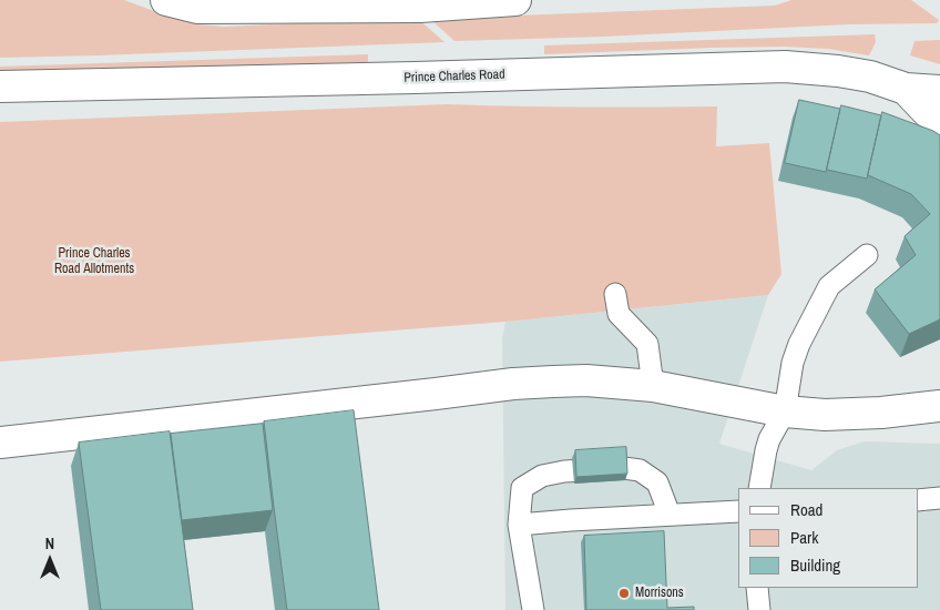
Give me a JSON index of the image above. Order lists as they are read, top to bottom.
{
  "streets": {
    "street": ["Prince Charles Road"]
  },
  "parks": ["Prince Charles Road Allotments"],
  "places": ["Morrisons"],
  "legend": ["Road", "Park", "Building"],
  "north": "top"
}
